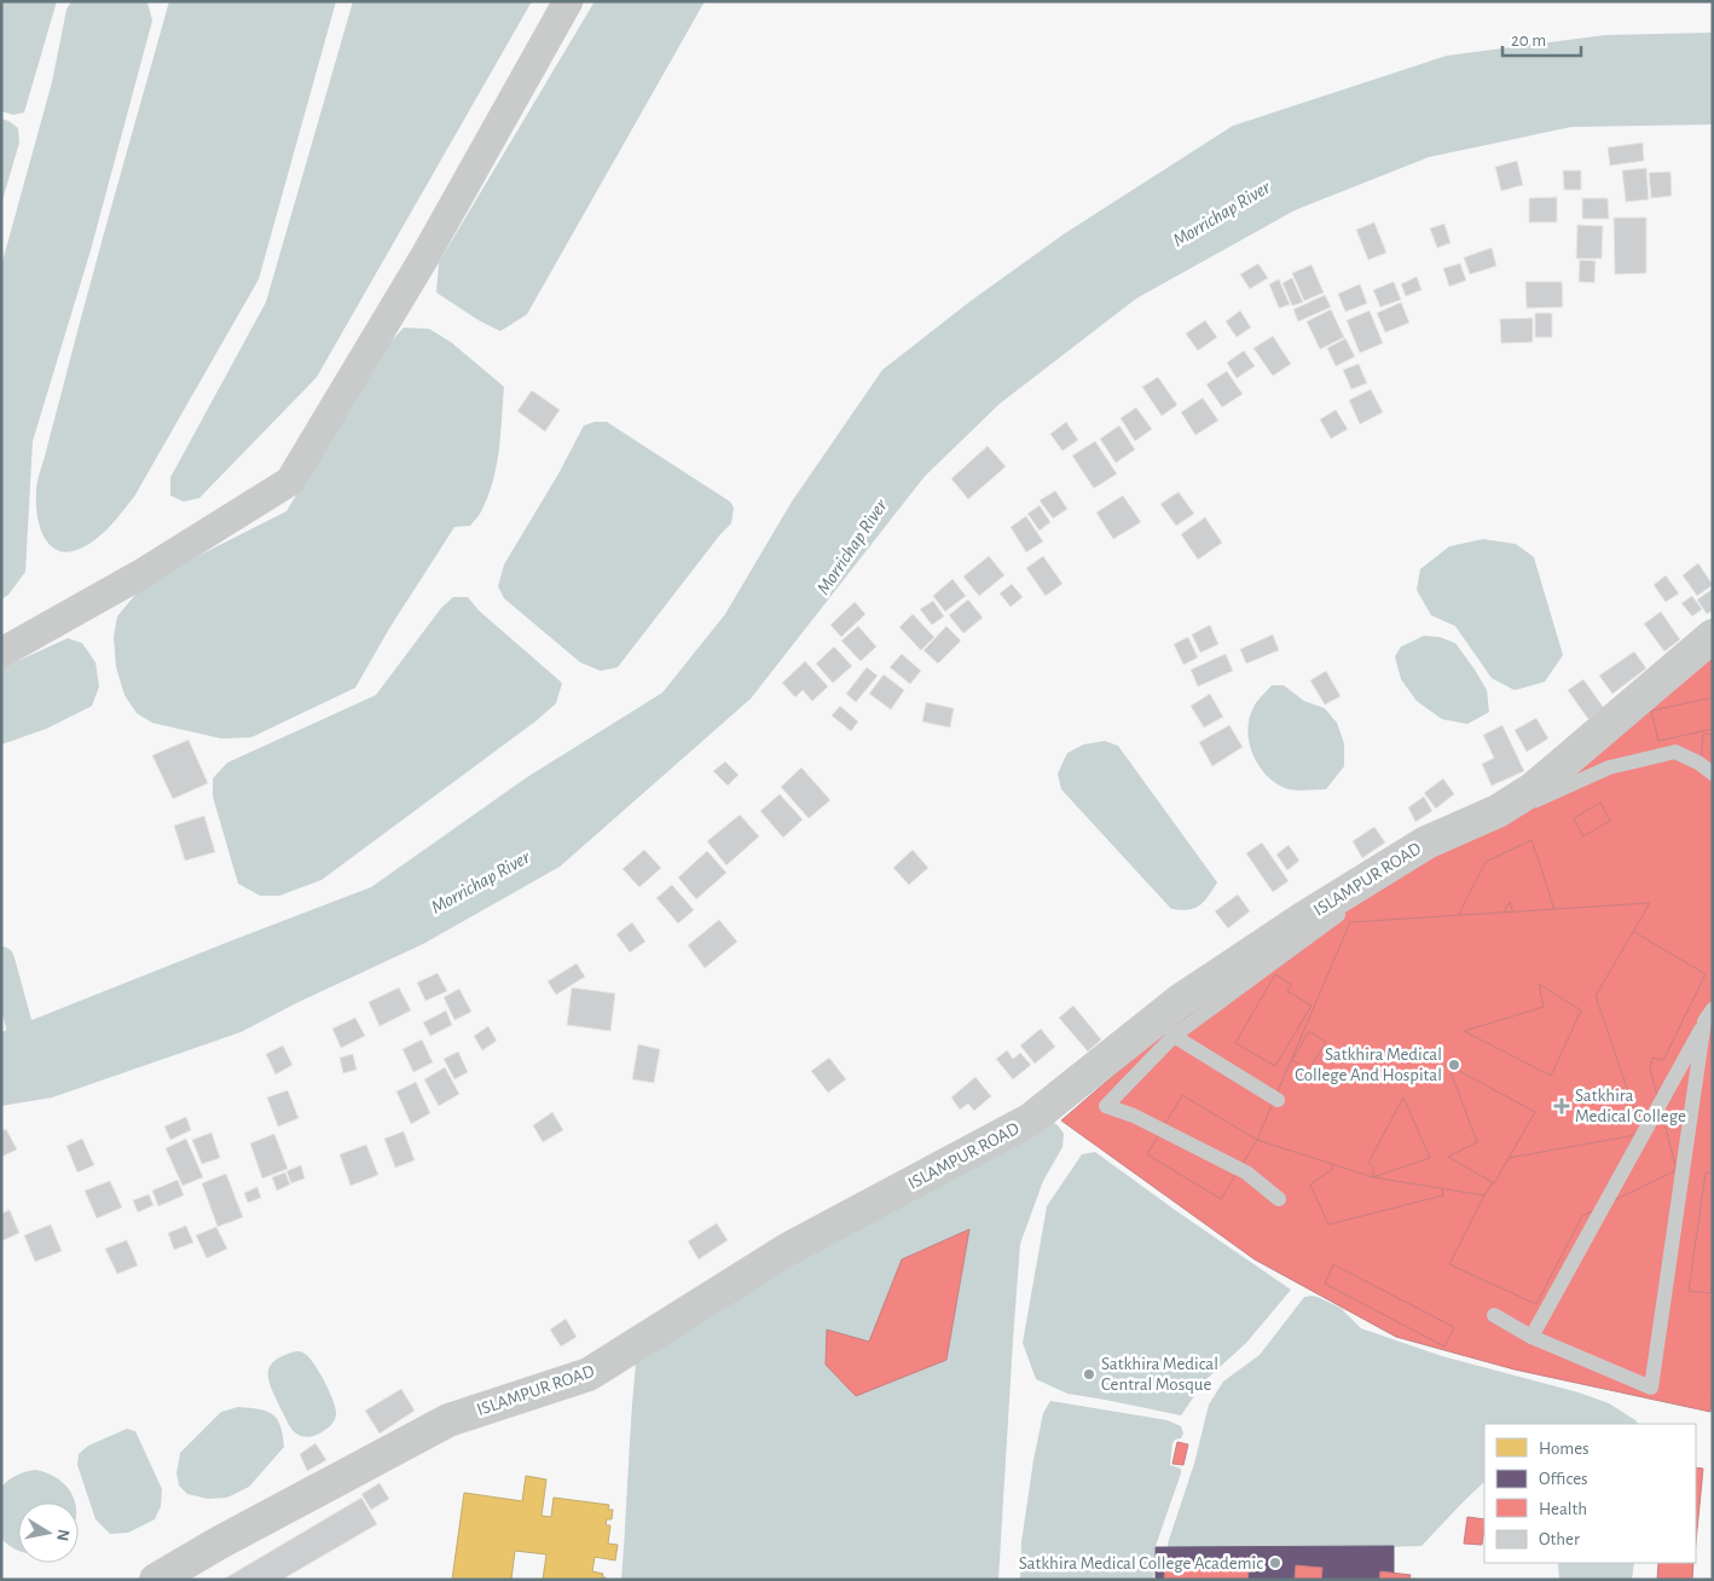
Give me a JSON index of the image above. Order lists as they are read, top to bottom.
{
  "streets": {
    "street": ["ISLAMPUR ROAD"]
  },
  "water": ["Morrichap River"],
  "places": {
    "other": ["Satkhira Medical College And Hospital", "Satkhira Medical Central Mosque", "Satkhira Medical College Academic"],
    "health": ["Satkhira Medical College"]
  },
  "legend": [
    "Homes",
    "Offices",
    "Health",
    "Other"
  ],
  "scale_bar": "20 m",
  "north": "right"
}
